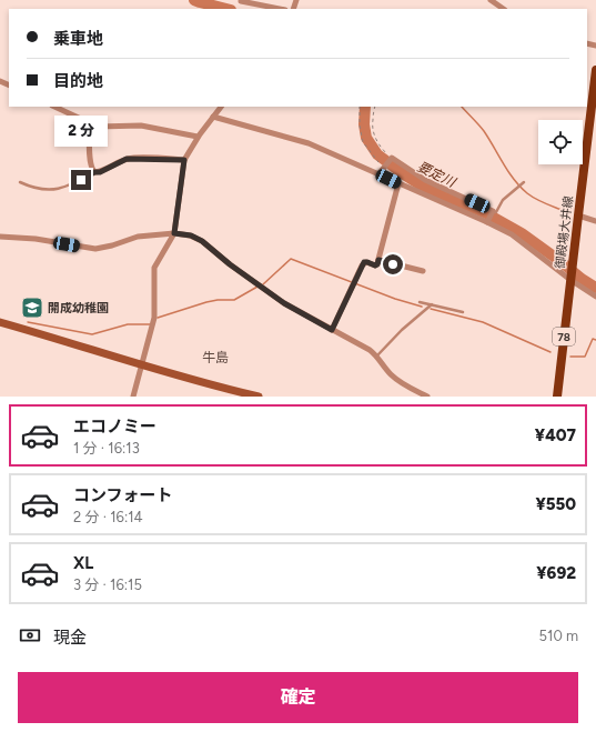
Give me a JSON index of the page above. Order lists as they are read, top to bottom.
{
  "streets": {
    "main road": ["御殿場大井線", "78"]
  },
  "districts": ["牛島"],
  "water": ["要定川"],
  "places": {
    "school or university": ["開成幼稚園"]
  },
  "page": {
    "banner": ["乗車地", "目的地"],
    "bubble": "2 分",
    "list": [
      {
        "name": "エコノミー",
        "note": "1 分 · 16:13",
        "value": "¥407"
      },
      {
        "name": "コンフォート",
        "note": "2 分 · 16:14",
        "value": "¥550"
      },
      {
        "name": "XL",
        "note": "3 分 · 16:15",
        "value": "¥692"
      }
    ],
    "pay": ["現金", "510 m"],
    "buttons": "確定"
  }
}
